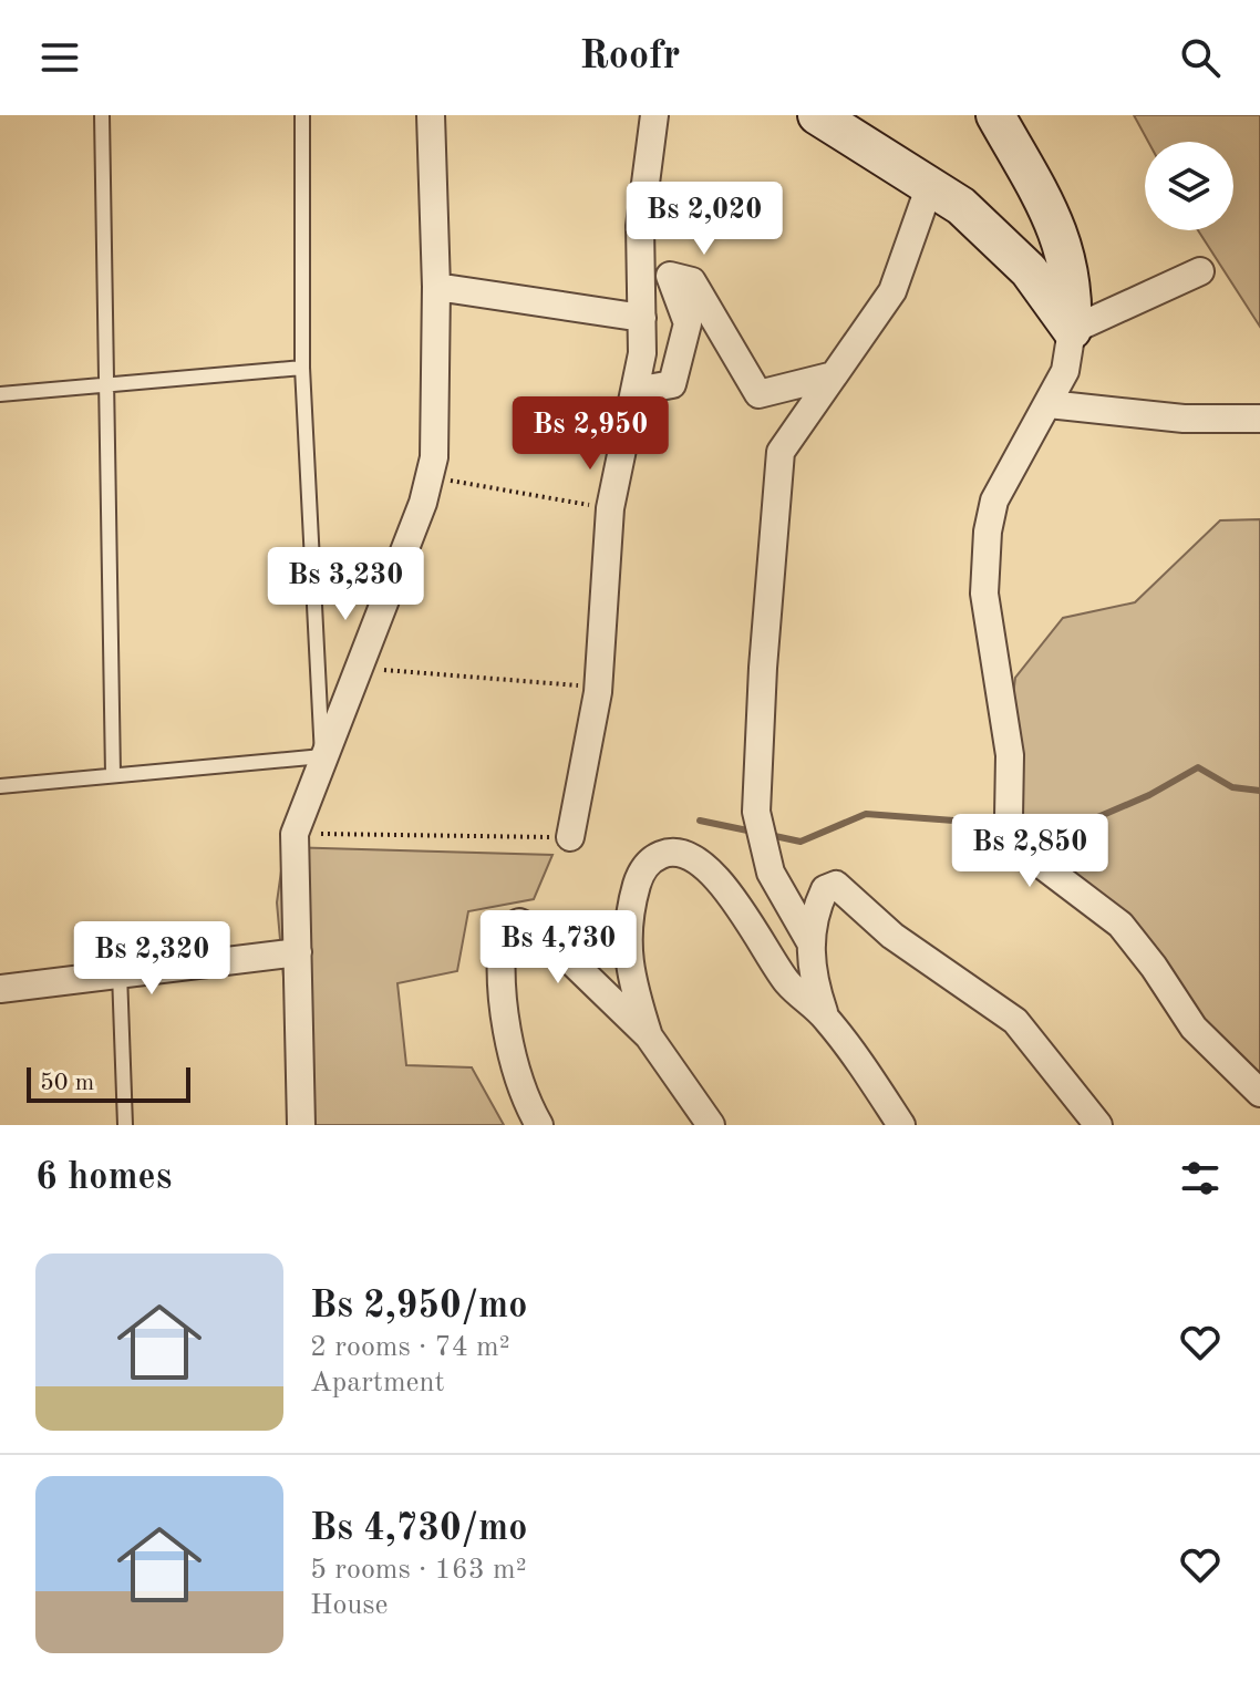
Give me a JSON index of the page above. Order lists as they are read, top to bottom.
{
  "scale_bar": "50 m",
  "page": {
    "header": "Roofr",
    "price": [
      "Bs 2,020",
      "Bs 2,950",
      "Bs 3,230",
      "Bs 2,850",
      "Bs 4,730",
      "Bs 2,320"
    ],
    "scale": "50 m",
    "heading": "6 homes",
    "list": [
      {
        "name": "Bs 2,950/mo",
        "note": "2 rooms · 74 m² · Apartment"
      },
      {
        "name": "Bs 4,730/mo",
        "note": "5 rooms · 163 m² · House"
      }
    ]
  }
}
